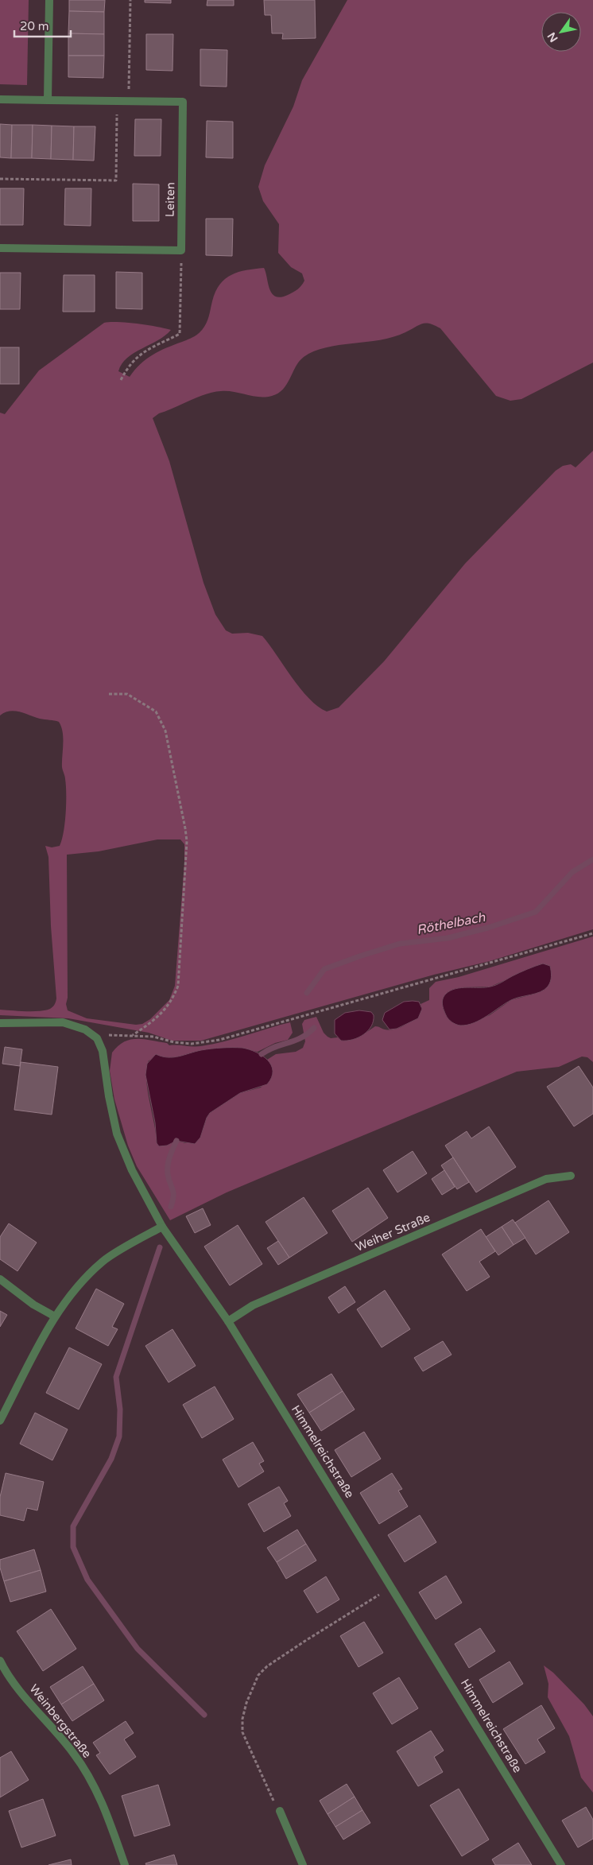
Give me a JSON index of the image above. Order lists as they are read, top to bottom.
{
  "streets": {
    "street": [
      "Leiten",
      "Weiher Straße",
      "Himmelreichstraße",
      "Weinbergstraße"
    ]
  },
  "crossings": [
    ["Weiher Straße", "Himmelreichstraße"]
  ],
  "water": ["Röthelbach"],
  "scale_bar": "20 m",
  "north": "bottom left"
}
